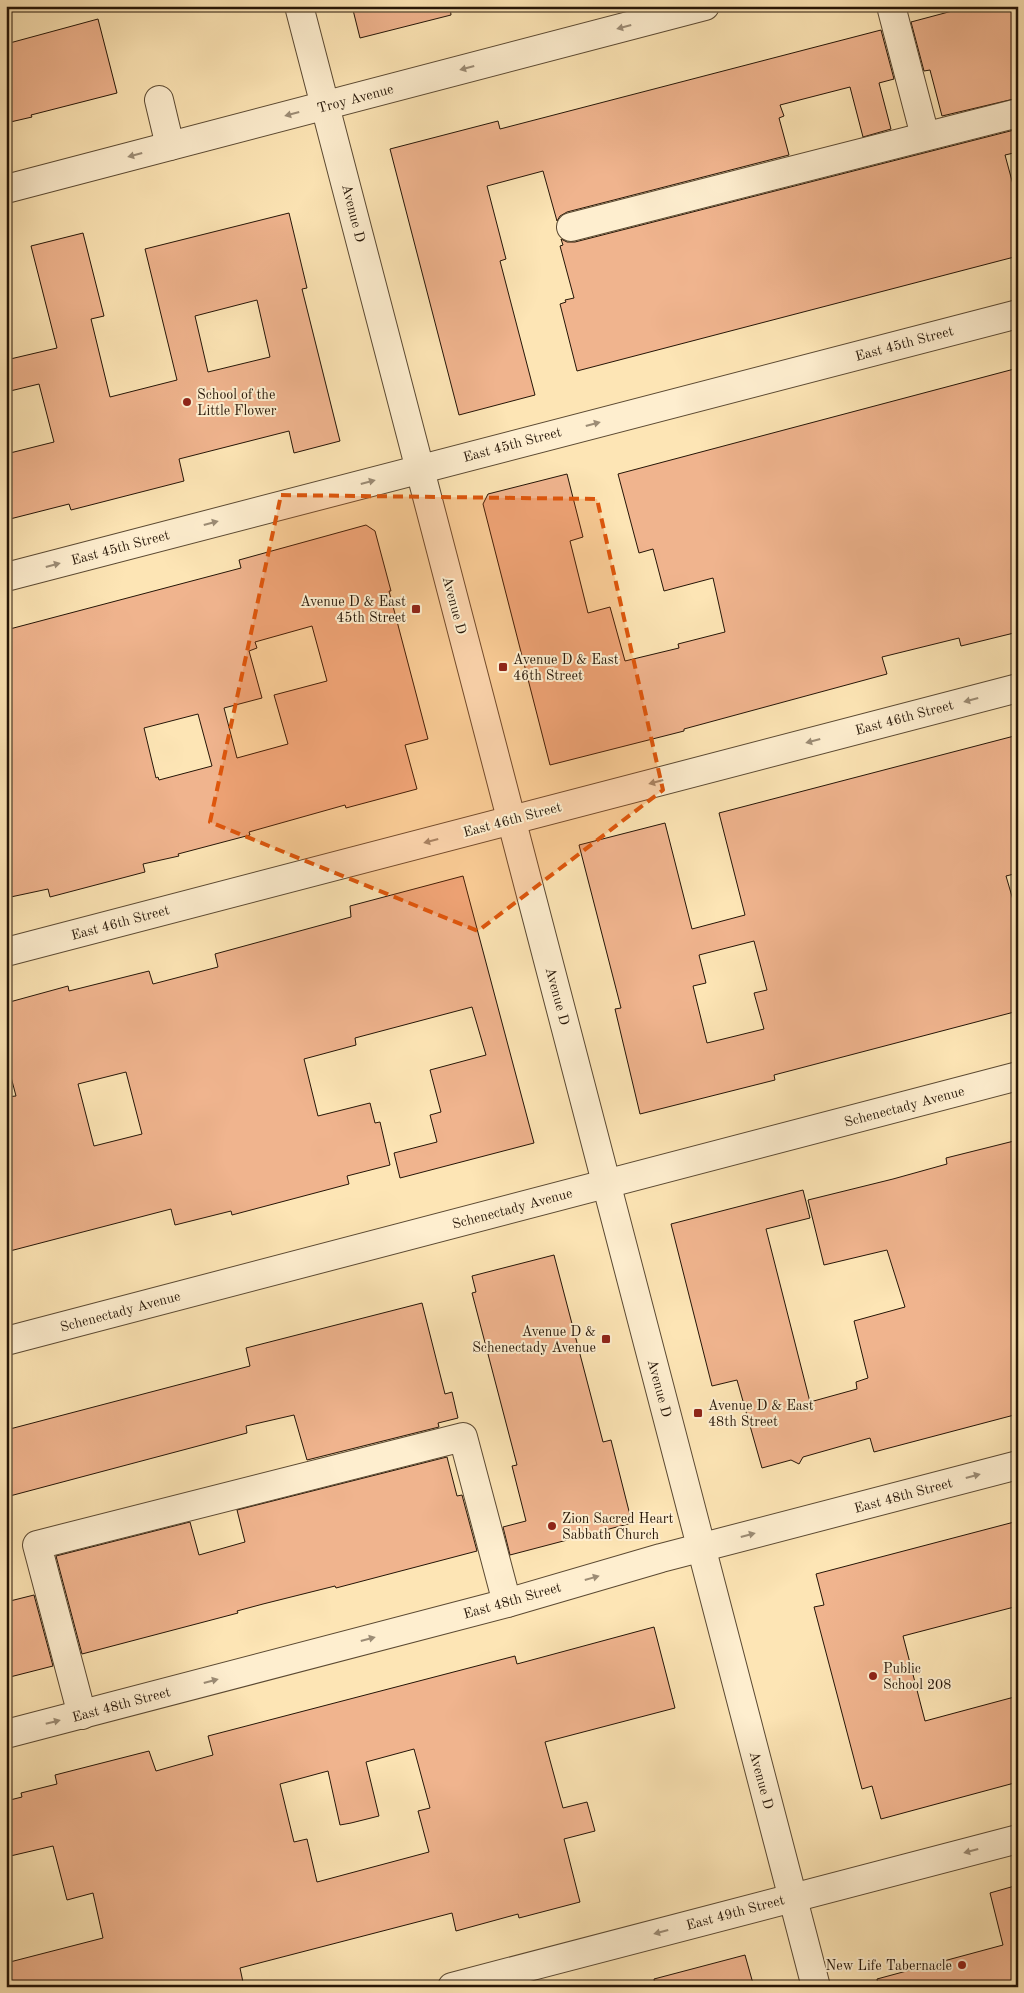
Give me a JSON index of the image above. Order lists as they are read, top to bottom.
{
  "streets": {
    "street": [
      "Troy Avenue",
      "Avenue D",
      "East 45th Street",
      "East 46th Street",
      "Schenectady Avenue",
      "East 48th Street",
      "East 49th Street"
    ]
  },
  "crossings": [
    ["Troy Avenue", "Avenue D"],
    ["Avenue D", "East 45th Street"],
    ["Avenue D", "East 46th Street"],
    ["Avenue D", "Schenectady Avenue"],
    ["Avenue D", "East 48th Street"],
    ["Avenue D", "East 49th Street"]
  ],
  "one_way": [
    "Troy Avenue",
    "East 46th Street",
    "East 48th Street",
    "East 49th Street"
  ],
  "places": {
    "other": [
      "School of the Little Flower",
      "Zion Sacred Heart Sabbath Church",
      "Public School 208",
      "New Life Tabernacle"
    ],
    "transit": [
      "Avenue D & East 45th Street",
      "Avenue D & East 46th Street",
      "Avenue D & Schenectady Avenue",
      "Avenue D & East 48th Street"
    ]
  }
}
